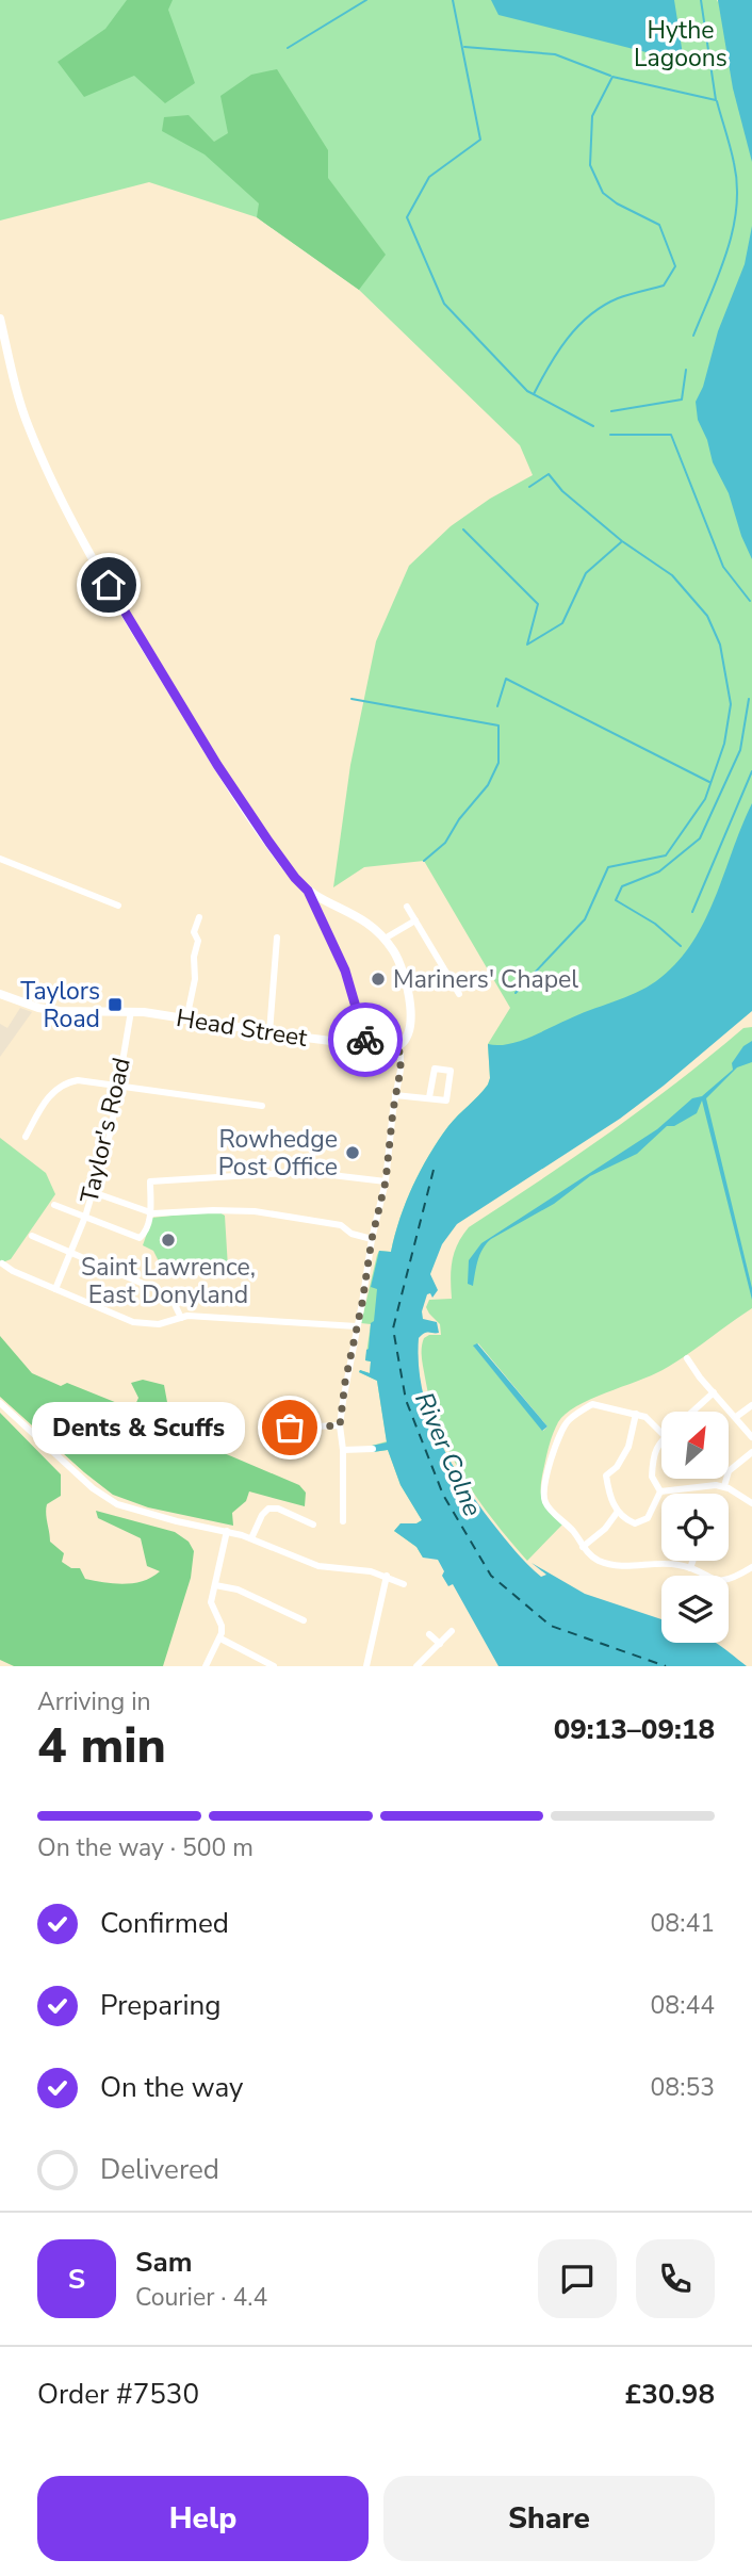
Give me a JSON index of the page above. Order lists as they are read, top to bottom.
{
  "streets": {
    "street": ["Head Street", "Taylor's Road"]
  },
  "crossings": [
    ["Head Street", "Taylor's Road"]
  ],
  "water": ["River Colne"],
  "parks": ["Hythe Lagoons"],
  "places": {
    "other": [
      "Mariners' Chapel",
      "Rowhedge Post Office",
      "Saint Lawrence, East Donyland",
      "Dents & Scuffs"
    ],
    "transit": ["Taylors Road"]
  },
  "north": "top right",
  "page": {
    "bubble": "Dents & Scuffs",
    "heading": ["4 min", "Arriving in", "09:13–09:18"],
    "panel": [
      "Sam",
      "Courier · 4.4",
      "Order #7530",
      "£30.98"
    ],
    "bar": "On the way · 500 m",
    "list": [
      ["Confirmed", "08:41"],
      ["Preparing", "08:44"],
      ["On the way", "08:53"],
      "Delivered"
    ],
    "round": "S",
    "buttons": ["Help", "Share"]
  }
}
